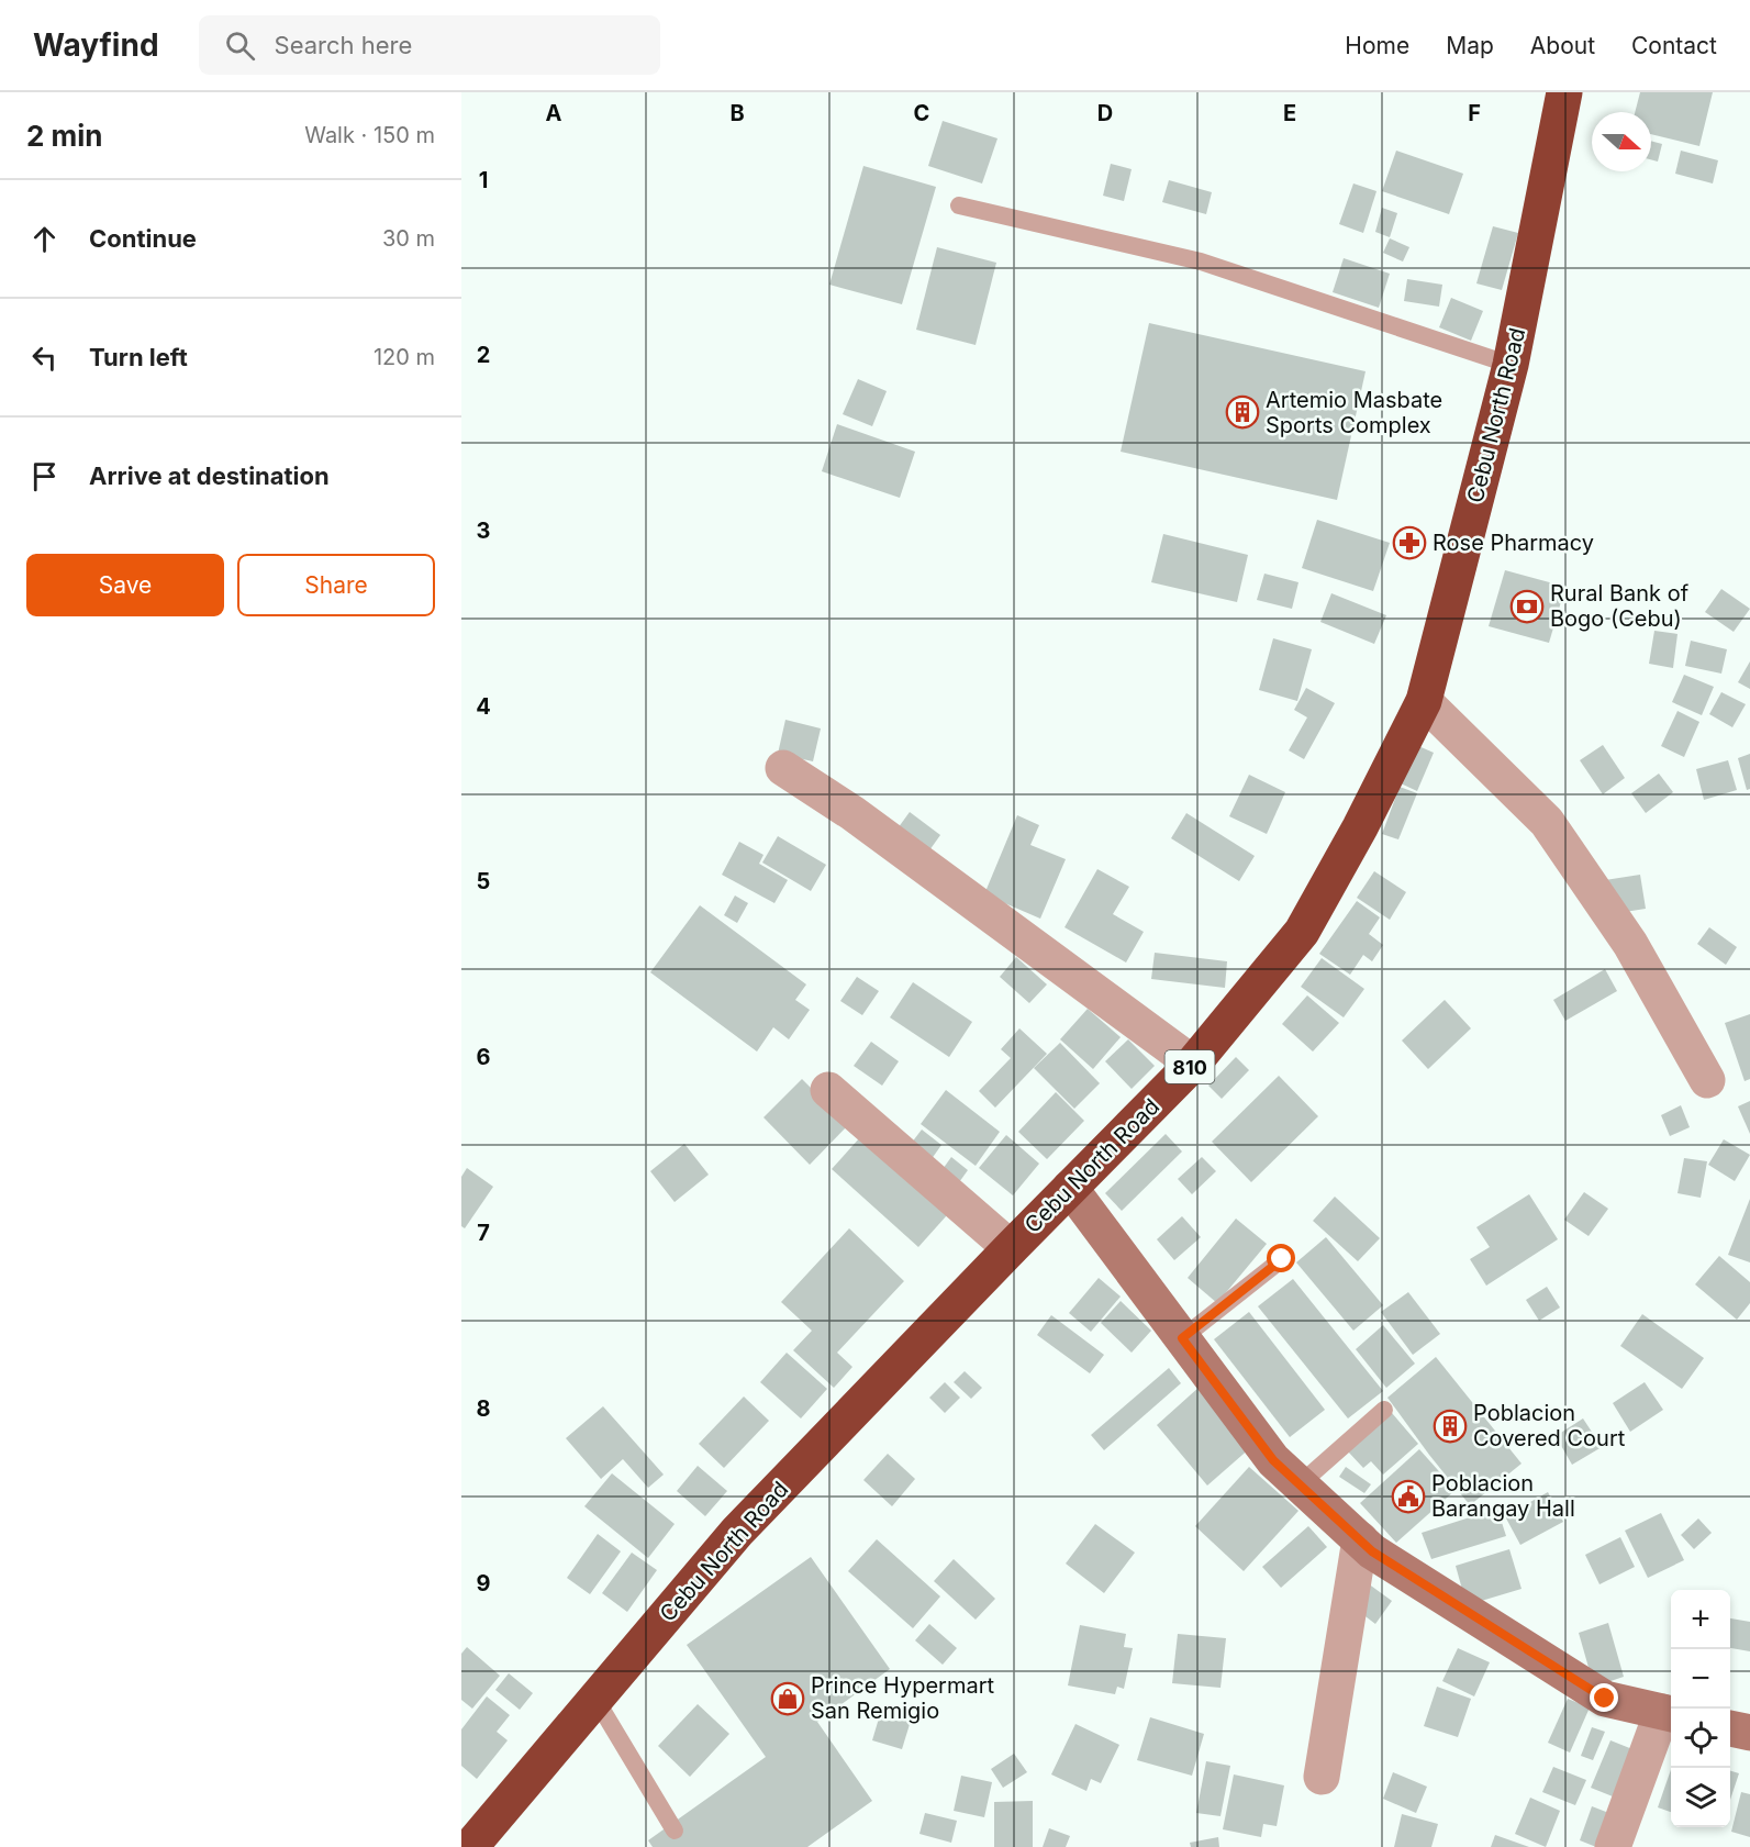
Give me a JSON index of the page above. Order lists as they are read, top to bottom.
{
  "streets": {
    "highway": ["Cebu North Road", "810"]
  },
  "places": {
    "building": ["Artemio Masbate Sports Complex", "Poblacion Covered Court"],
    "pharmacy": ["Rose Pharmacy"],
    "bank": ["Rural Bank of Bogo (Cebu)"],
    "public building": ["Poblacion Barangay Hall"],
    "shop": ["Prince Hypermart San Remigio"]
  },
  "north": "right",
  "page": {
    "header": "Wayfind",
    "search": "Search here",
    "nav": [
      "Home",
      "Map",
      "About",
      "Contact"
    ],
    "heading": ["2 min", "Walk · 150 m"],
    "list": [
      ["Continue", "30 m"],
      ["Turn left", "120 m"],
      "Arrive at destination"
    ],
    "buttons": ["Save", "Share"],
    "map_buttons": ["+", "−"]
  },
  "grid": {
    "columns": [
      "A",
      "B",
      "C",
      "D",
      "E",
      "F"
    ],
    "rows": [
      "1",
      "2",
      "3",
      "4",
      "5",
      "6",
      "7",
      "8",
      "9"
    ]
  }
}
